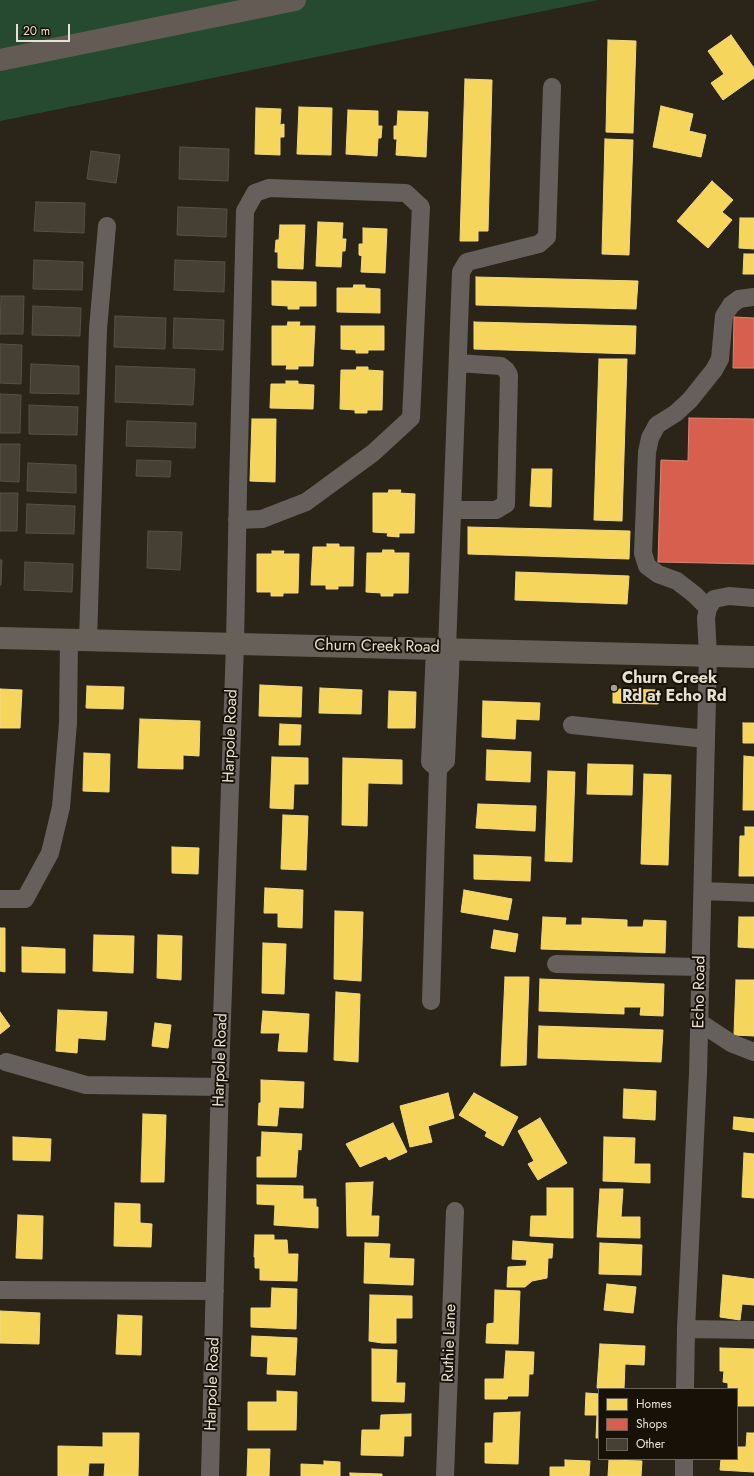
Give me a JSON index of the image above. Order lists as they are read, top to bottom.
{
  "streets": {
    "main road": ["Churn Creek Road"],
    "street": ["Harpole Road", "Echo Road", "Ruthie Lane"]
  },
  "crossings": [
    ["Churn Creek Road", "Harpole Road"],
    ["Churn Creek Road", "Echo Road"]
  ],
  "places": ["Churn Creek Rd at Echo Rd"],
  "legend": ["Homes", "Shops", "Other"],
  "scale_bar": "20 m"
}
